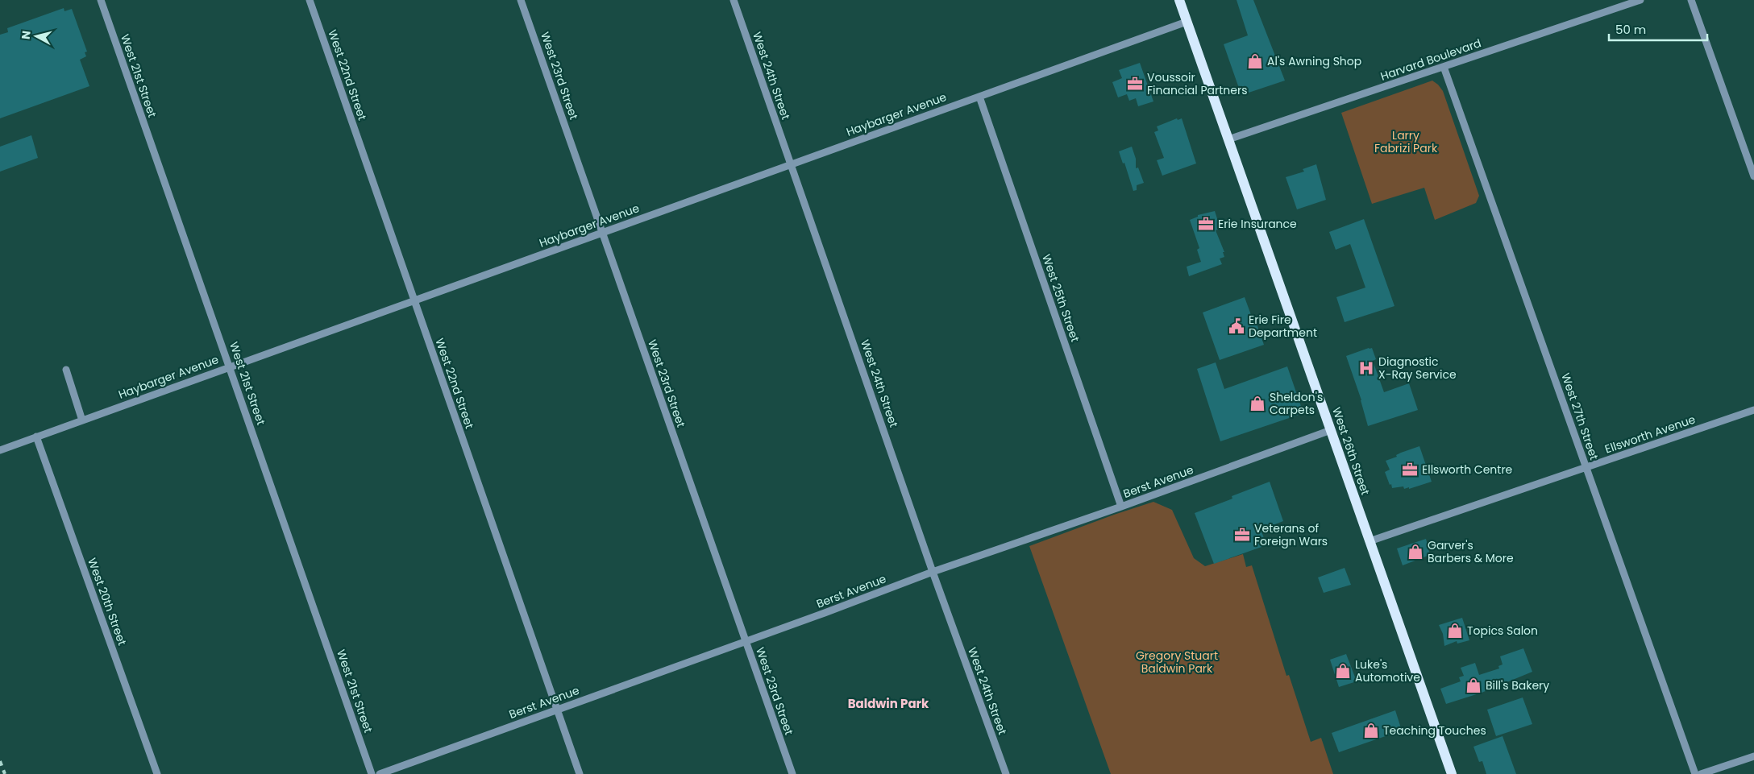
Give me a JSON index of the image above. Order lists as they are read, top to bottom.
{
  "streets": {
    "main road": ["West 26th Street"],
    "street": [
      "Harvard Boulevard",
      "West 22nd Street",
      "West 21st Street",
      "West 23rd Street",
      "West 24th Street",
      "Haybarger Avenue",
      "West 25th Street",
      "West 27th Street",
      "Ellsworth Avenue",
      "Berst Avenue",
      "West 20th Street"
    ]
  },
  "crossings": [
    ["Harvard Boulevard", "West 27th Street"],
    ["Harvard Boulevard", "West 26th Street"],
    ["West 22nd Street", "Haybarger Avenue"],
    ["West 22nd Street", "Berst Avenue"],
    ["West 21st Street", "Haybarger Avenue"],
    ["West 23rd Street", "Haybarger Avenue"],
    ["West 23rd Street", "Berst Avenue"],
    ["West 24th Street", "Haybarger Avenue"],
    ["West 24th Street", "Berst Avenue"],
    ["Haybarger Avenue", "West 25th Street"],
    ["Haybarger Avenue", "West 26th Street"],
    ["Haybarger Avenue", "West 20th Street"],
    ["West 25th Street", "Berst Avenue"],
    ["West 27th Street", "Ellsworth Avenue"],
    ["Ellsworth Avenue", "West 26th Street"],
    ["West 26th Street", "Berst Avenue"]
  ],
  "districts": ["Baldwin Park"],
  "parks": ["Larry Fabrizi Park", "Gregory Stuart Baldwin Park"],
  "places": {
    "shop": [
      "Al's Awning Shop",
      "Sheldon's Carpets",
      "Garver's Barbers & More",
      "Topics Salon",
      "Luke's Automotive",
      "Bill's Bakery",
      "Teaching Touches"
    ],
    "office": [
      "Voussoir Financial Partners",
      "Erie Insurance",
      "Ellsworth Centre",
      "Veterans of Foreign Wars"
    ],
    "public building": ["Erie Fire Department"],
    "hospital": ["Diagnostic X-Ray Service"]
  },
  "scale_bar": "50 m",
  "north": "left"
}
